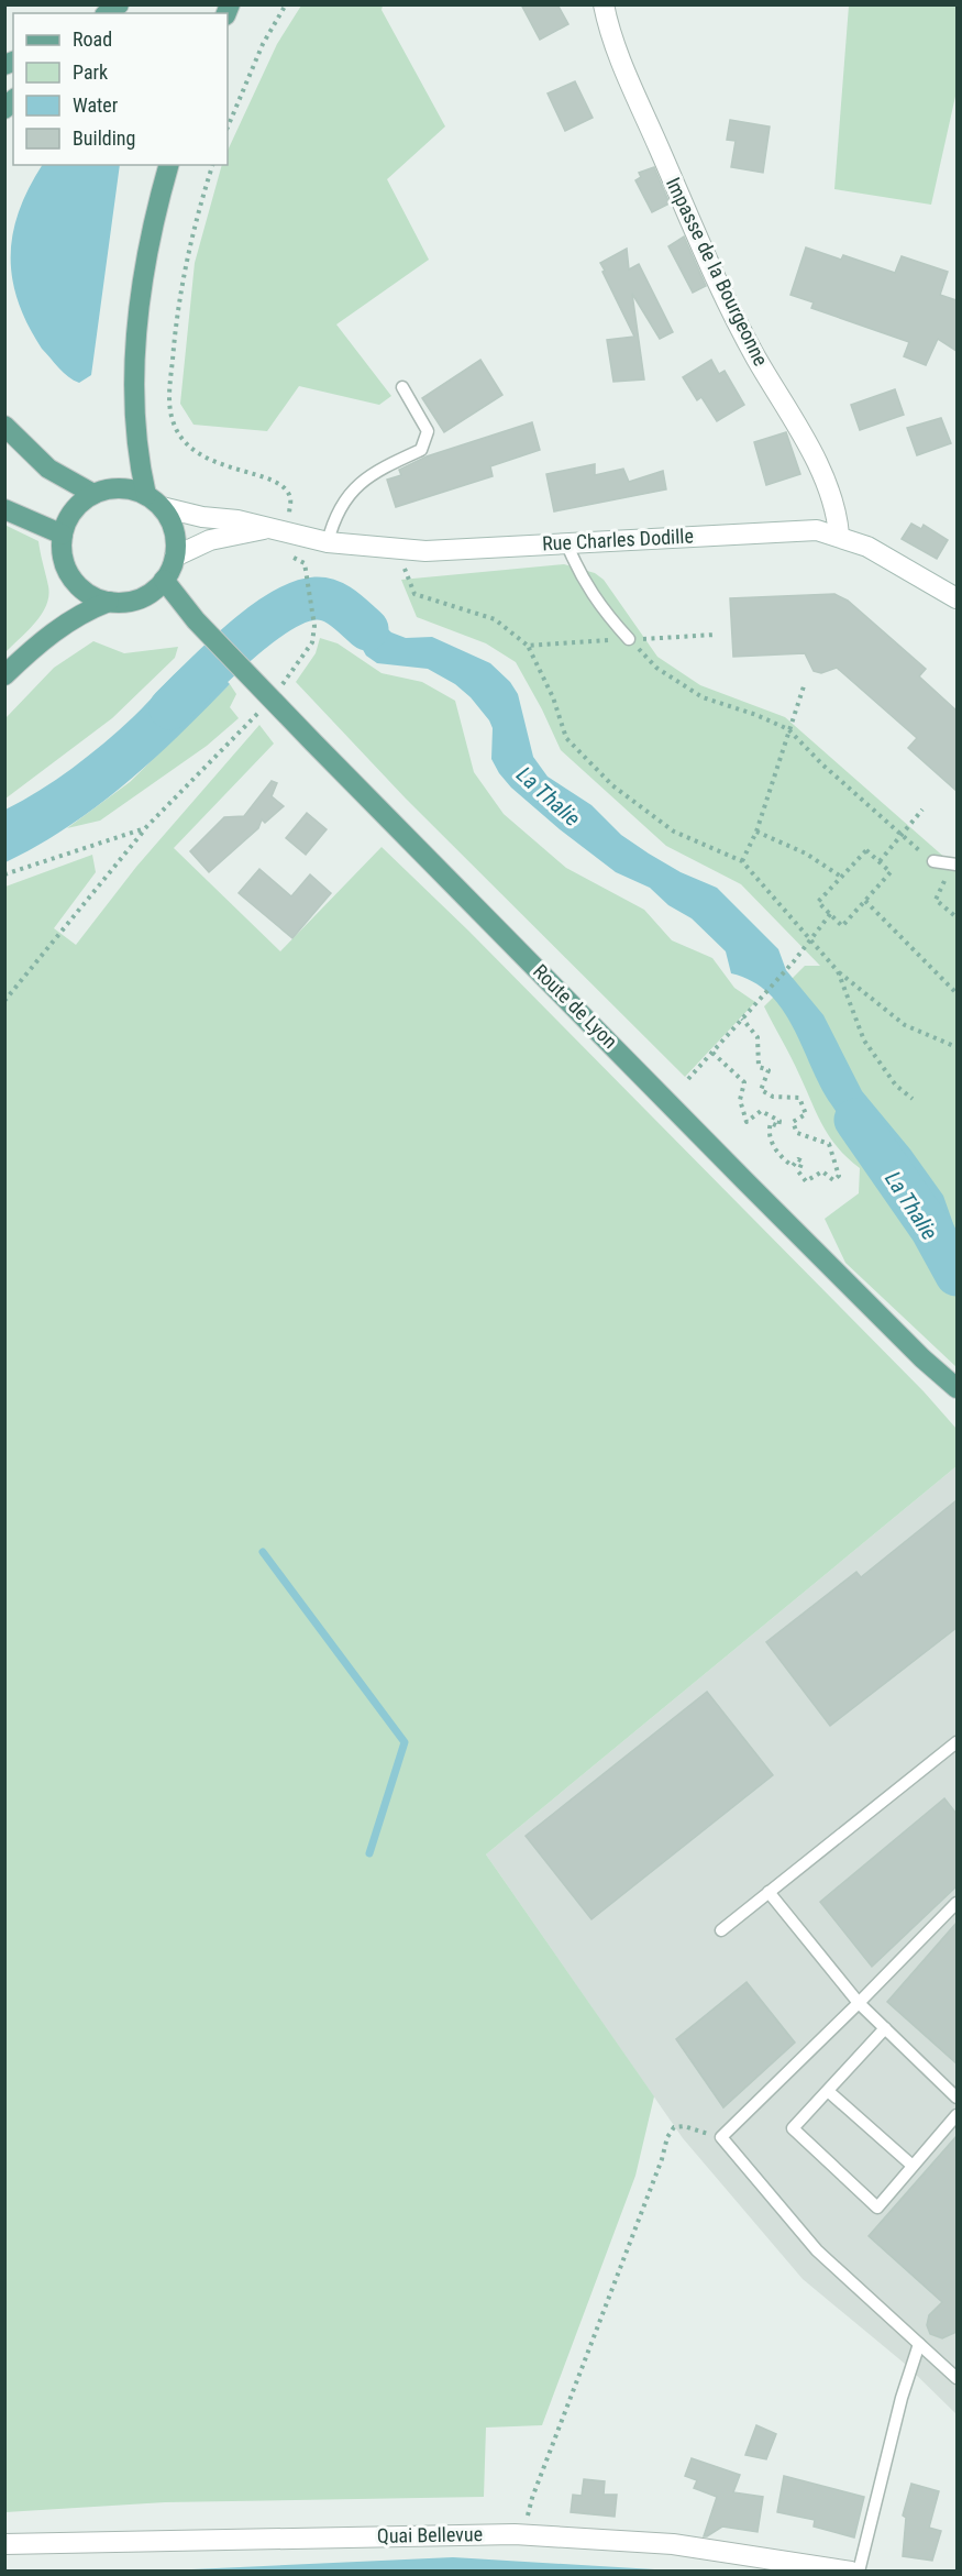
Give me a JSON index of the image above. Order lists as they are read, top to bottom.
{
  "streets": {
    "main road": ["Route de Lyon"],
    "street": ["Impasse de la Bourgeonne", "Rue Charles Dodille", "Quai Bellevue"]
  },
  "crossings": [
    ["Impasse de la Bourgeonne", "Rue Charles Dodille"],
    ["Rue Charles Dodille", "Route de Lyon"]
  ],
  "water": ["La Thalie"],
  "legend": [
    "Road",
    "Park",
    "Water",
    "Building"
  ]
}
